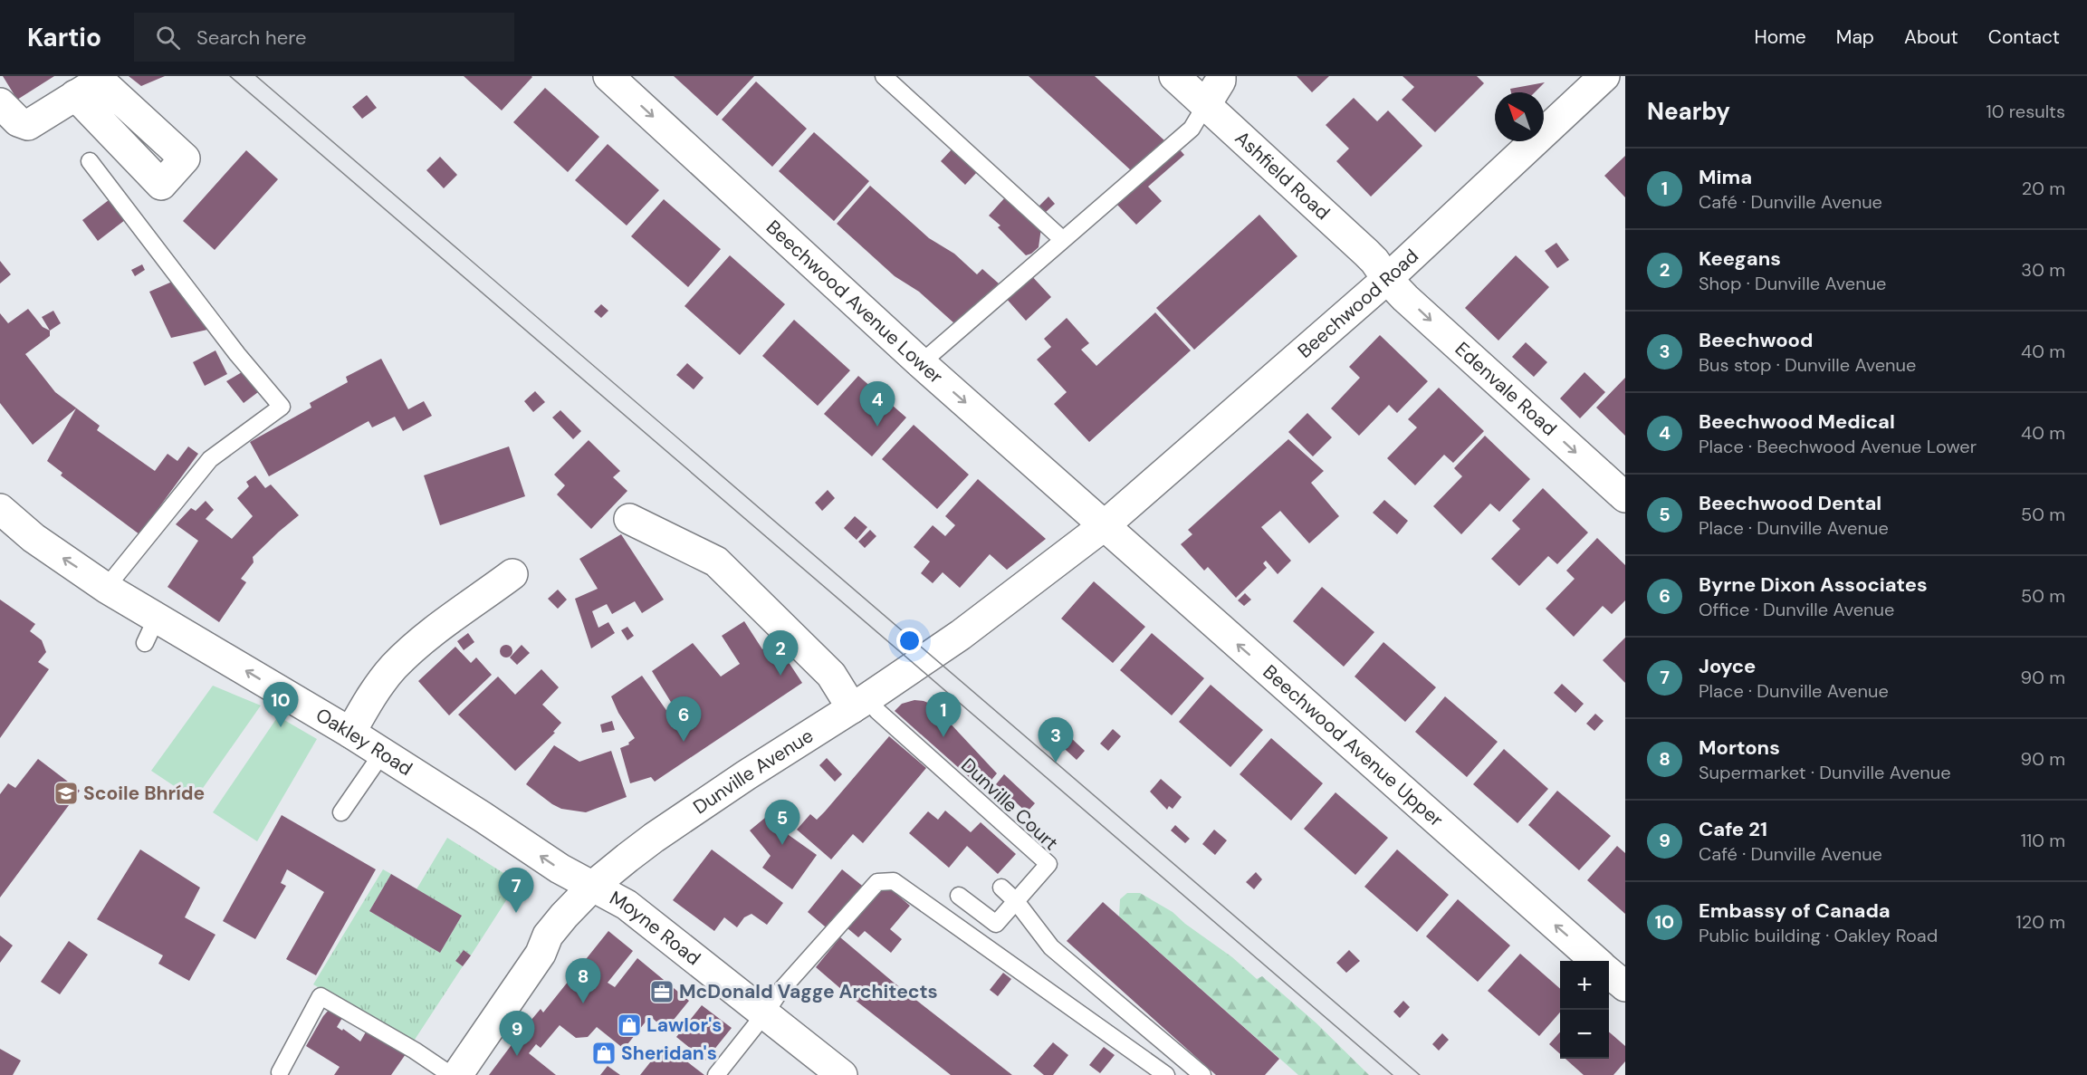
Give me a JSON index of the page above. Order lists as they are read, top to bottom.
{
  "streets": {
    "street": [
      "Ashfield Road",
      "Beechwood Avenue Lower",
      "Beechwood Road",
      "Edenvale Road",
      "Oakley Road",
      "Beechwood Avenue Upper",
      "Dunville Avenue",
      "Moyne Road"
    ],
    "lane": ["Dunville Court"]
  },
  "crossings": [
    ["Ashfield Road", "Beechwood Road"],
    ["Ashfield Road", "Edenvale Road"],
    ["Beechwood Avenue Lower", "Beechwood Road"],
    ["Beechwood Avenue Lower", "Beechwood Avenue Upper"],
    ["Beechwood Avenue Lower", "Dunville Avenue"],
    ["Beechwood Road", "Edenvale Road"],
    ["Beechwood Road", "Beechwood Avenue Upper"],
    ["Beechwood Road", "Dunville Avenue"],
    ["Oakley Road", "Dunville Avenue"],
    ["Oakley Road", "Moyne Road"],
    ["Beechwood Avenue Upper", "Dunville Avenue"],
    ["Dunville Avenue", "Dunville Court"],
    ["Dunville Avenue", "Moyne Road"]
  ],
  "one_way": [
    "Beechwood Avenue Lower",
    "Edenvale Road",
    "Oakley Road",
    "Beechwood Avenue Upper"
  ],
  "places": {
    "school or university": ["Scoile Bhríde"],
    "office": ["McDonald Vagge Architects"],
    "shop": ["Lawlor's", "Sheridan's"]
  },
  "north": "top left",
  "page": {
    "header": "Kartio",
    "search": "Search here",
    "nav": [
      "Home",
      "Map",
      "About",
      "Contact"
    ],
    "heading": ["Nearby", "10 results"],
    "list": [
      {
        "mark": "1",
        "name": "Mima",
        "note": "Café · Dunville Avenue",
        "value": "20 m"
      },
      {
        "mark": "2",
        "name": "Keegans",
        "note": "Shop · Dunville Avenue",
        "value": "30 m"
      },
      {
        "mark": "3",
        "name": "Beechwood",
        "note": "Bus stop · Dunville Avenue",
        "value": "40 m"
      },
      {
        "mark": "4",
        "name": "Beechwood Medical",
        "note": "Place · Beechwood Avenue Lower",
        "value": "40 m"
      },
      {
        "mark": "5",
        "name": "Beechwood Dental",
        "note": "Place · Dunville Avenue",
        "value": "50 m"
      },
      {
        "mark": "6",
        "name": "Byrne Dixon Associates",
        "note": "Office · Dunville Avenue",
        "value": "50 m"
      },
      {
        "mark": "7",
        "name": "Joyce",
        "note": "Place · Dunville Avenue",
        "value": "90 m"
      },
      {
        "mark": "8",
        "name": "Mortons",
        "note": "Supermarket · Dunville Avenue",
        "value": "90 m"
      },
      {
        "mark": "9",
        "name": "Cafe 21",
        "note": "Café · Dunville Avenue",
        "value": "110 m"
      },
      {
        "mark": "10",
        "name": "Embassy of Canada",
        "note": "Public building · Oakley Road",
        "value": "120 m"
      }
    ],
    "pins": [
      "4",
      "2",
      "10",
      "1",
      "6",
      "3",
      "5",
      "7",
      "8",
      "9"
    ],
    "map_buttons": ["+", "−"]
  }
}
